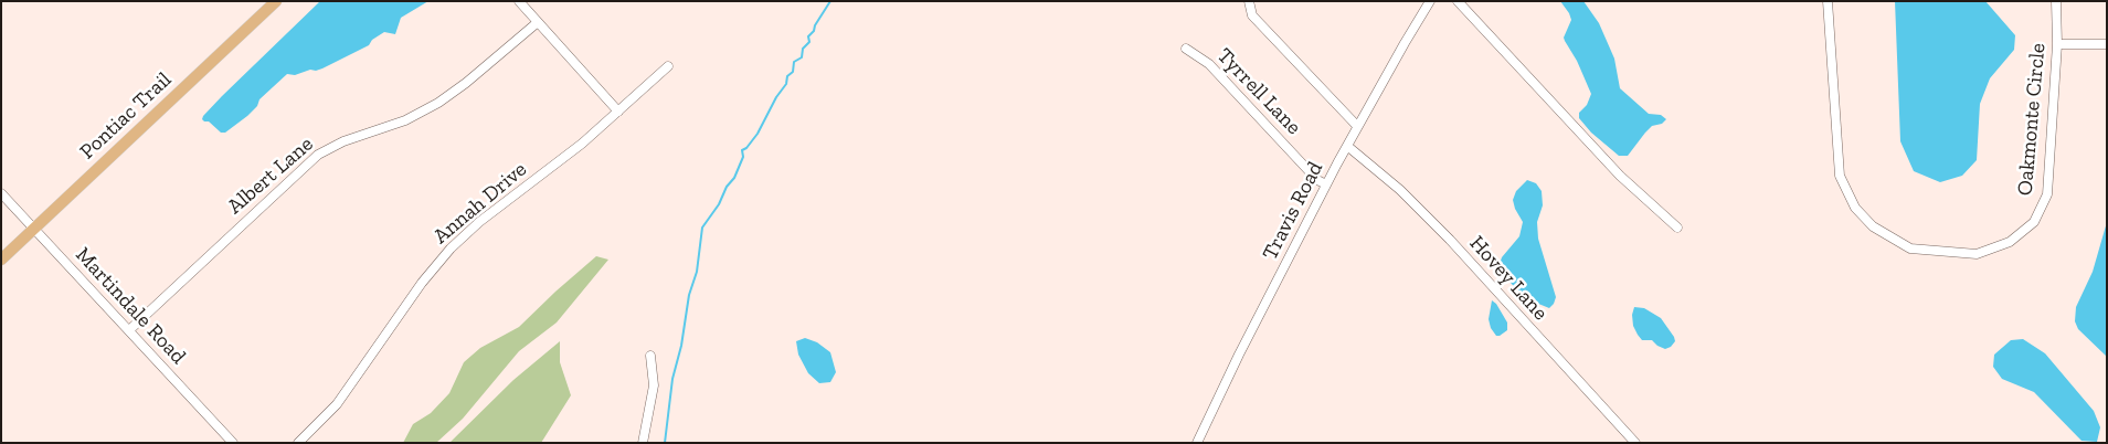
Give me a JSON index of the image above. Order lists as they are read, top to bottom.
{
  "streets": {
    "main road": ["Pontiac Trail"],
    "street": [
      "Tyrrell Lane",
      "Oakmonte Circle",
      "Albert Lane",
      "Annah Drive",
      "Travis Road",
      "Hovey Lane",
      "Martindale Road"
    ]
  },
  "crossings": [
    ["Tyrrell Lane", "Travis Road"],
    ["Pontiac Trail", "Martindale Road"],
    ["Albert Lane", "Martindale Road"],
    ["Travis Road", "Hovey Lane"]
  ]
}
